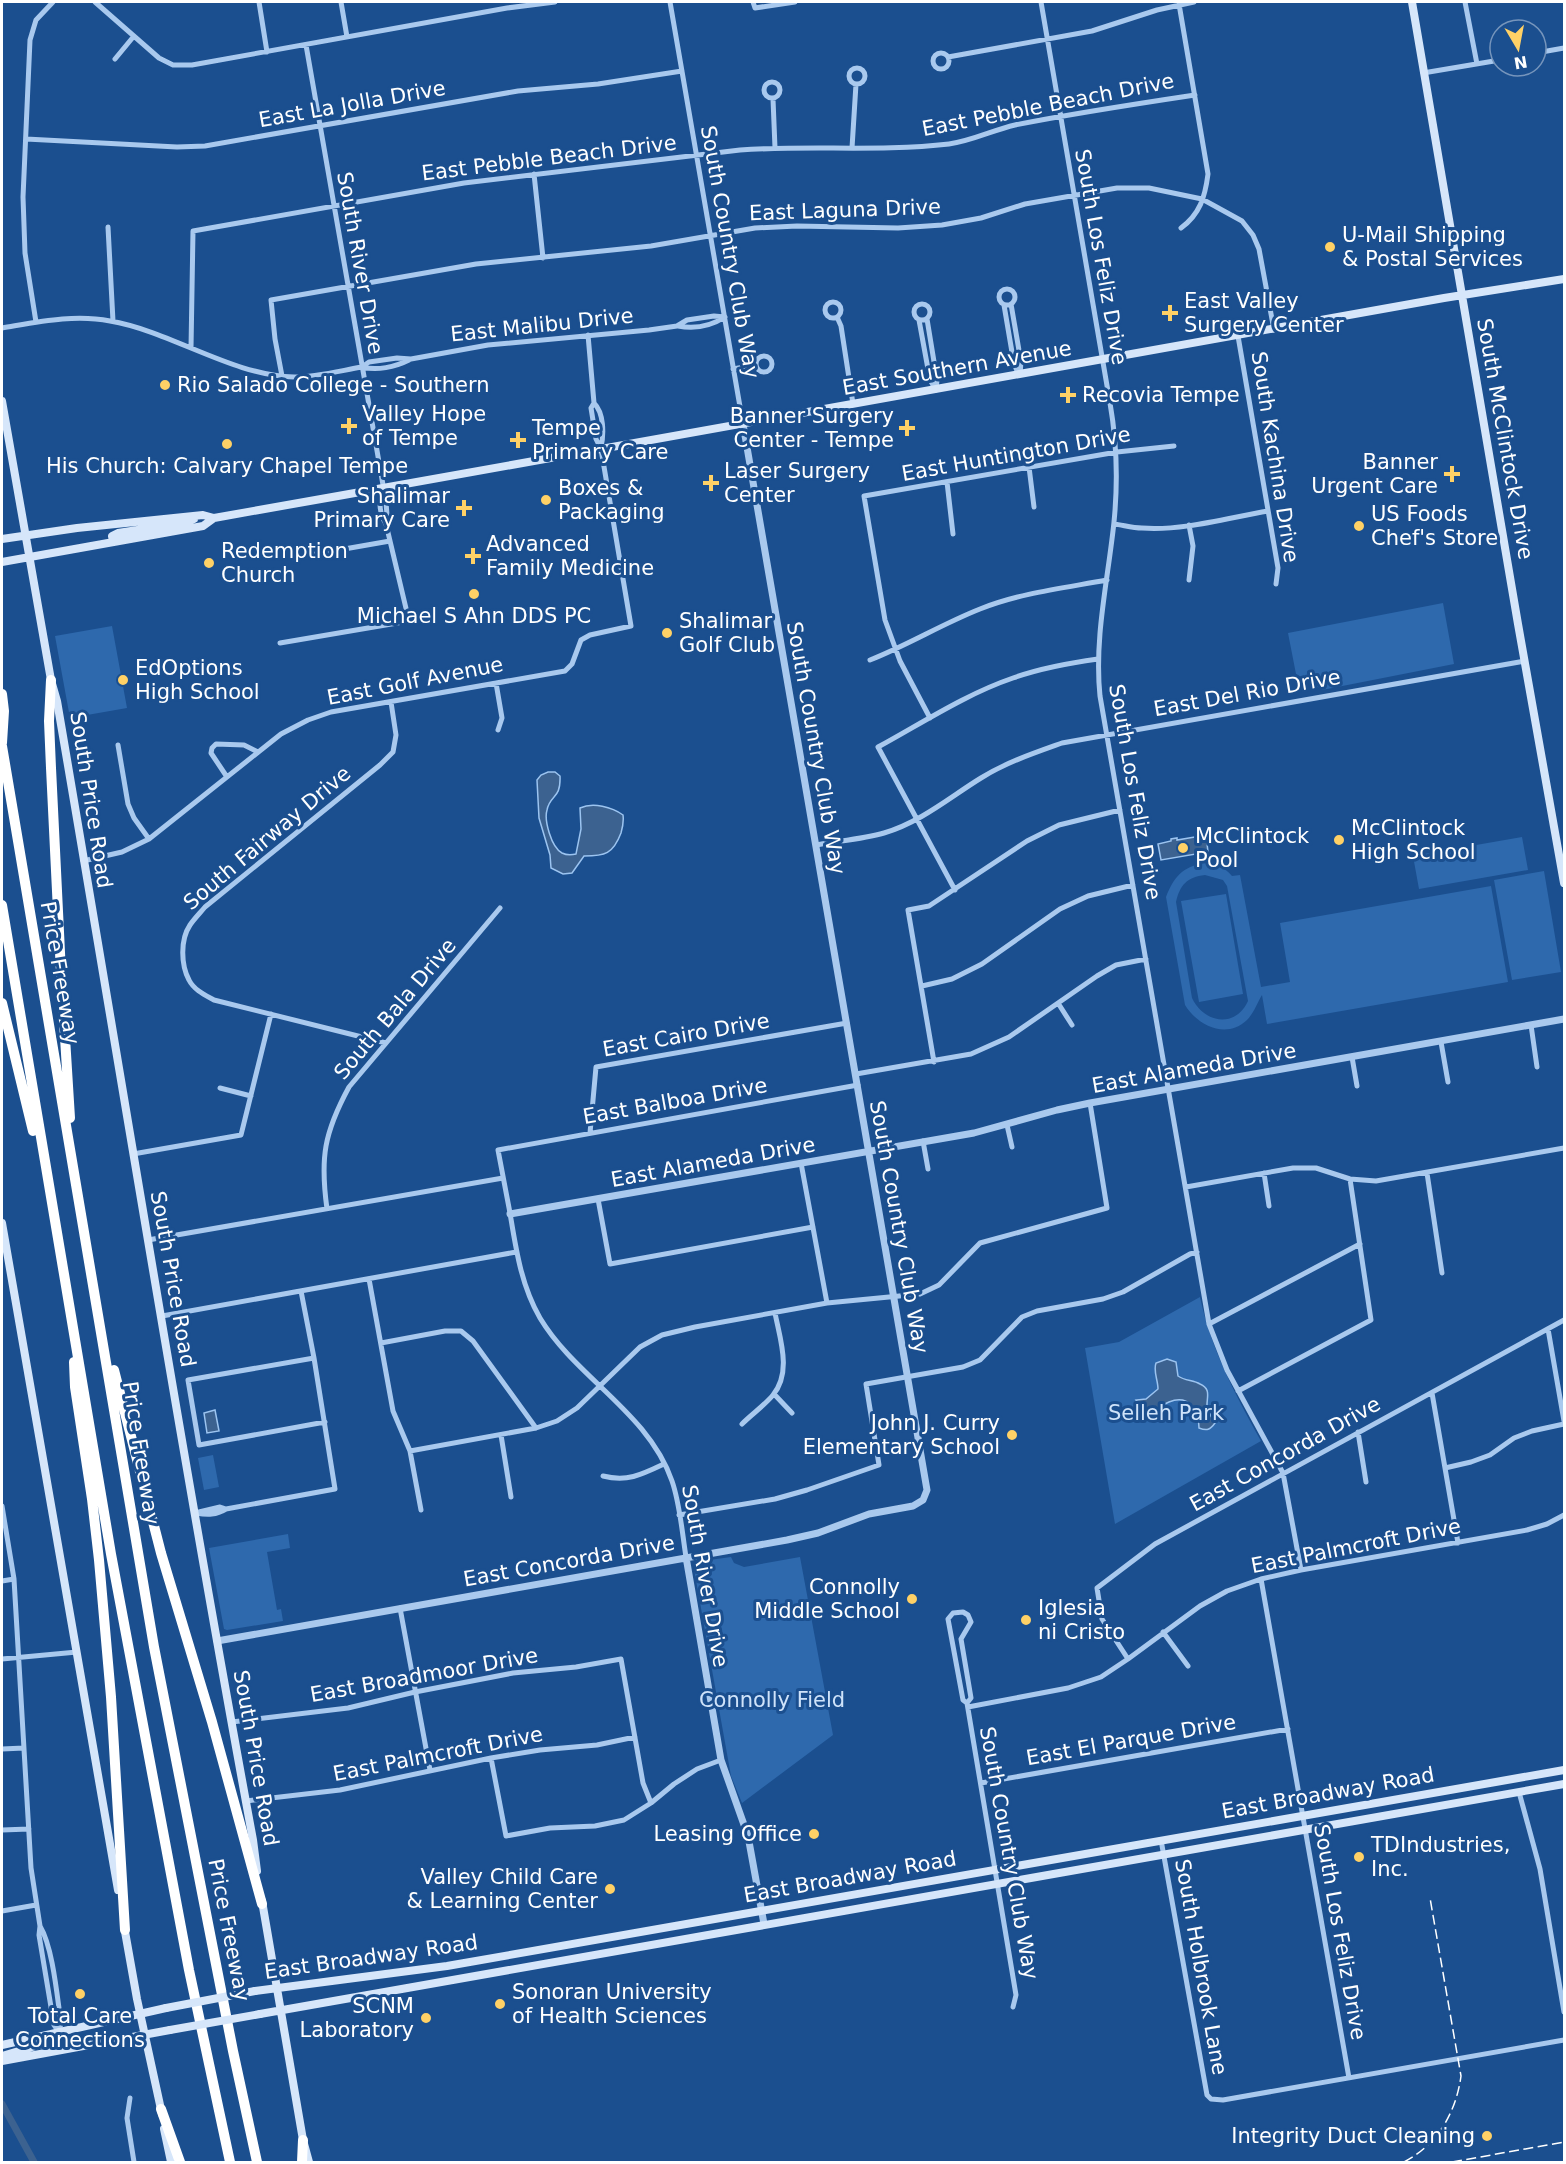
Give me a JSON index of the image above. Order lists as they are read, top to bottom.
{
  "streets": {
    "highway": ["Price Freeway"],
    "main road": [
      "East Southern Avenue",
      "South McClintock Drive",
      "South Price Road",
      "East Broadway Road"
    ],
    "street": [
      "East La Jolla Drive",
      "East Pebble Beach Drive",
      "East Laguna Drive",
      "South Country Club Way",
      "South Los Feliz Drive",
      "South River Drive",
      "East Malibu Drive",
      "East Huntington Drive",
      "South Kachina Drive",
      "East Golf Avenue",
      "East Del Rio Drive",
      "South Fairway Drive",
      "South Bala Drive",
      "East Cairo Drive",
      "East Alameda Drive",
      "East Balboa Drive",
      "East Concorda Drive",
      "East Palmcroft Drive",
      "East Broadmoor Drive",
      "East El Parque Drive",
      "South Holbrook Lane"
    ]
  },
  "crossings": [
    ["East La Jolla Drive", "South Country Club Way"],
    ["East La Jolla Drive", "South River Drive"],
    ["East Pebble Beach Drive", "South Country Club Way"],
    ["East Pebble Beach Drive", "South Los Feliz Drive"],
    ["East Pebble Beach Drive", "South River Drive"],
    ["East Pebble Beach Drive", "East Malibu Drive"],
    ["East Laguna Drive", "South Country Club Way"],
    ["East Laguna Drive", "South Los Feliz Drive"],
    ["East Laguna Drive", "South River Drive"],
    ["East Laguna Drive", "East Malibu Drive"],
    ["East Laguna Drive", "South Kachina Drive"],
    ["South Country Club Way", "East Malibu Drive"],
    ["South Country Club Way", "East Southern Avenue"],
    ["South Country Club Way", "East Del Rio Drive"],
    ["South Country Club Way", "East Cairo Drive"],
    ["South Country Club Way", "East Alameda Drive"],
    ["South Country Club Way", "East Balboa Drive"],
    ["South Country Club Way", "East Concorda Drive"],
    ["South Country Club Way", "East Palmcroft Drive"],
    ["South Country Club Way", "East El Parque Drive"],
    ["South Country Club Way", "East Broadway Road"],
    ["South Los Feliz Drive", "East Southern Avenue"],
    ["South Los Feliz Drive", "East Huntington Drive"],
    ["South Los Feliz Drive", "East Del Rio Drive"],
    ["South Los Feliz Drive", "East Alameda Drive"],
    ["South Los Feliz Drive", "East Concorda Drive"],
    ["South Los Feliz Drive", "East Palmcroft Drive"],
    ["South Los Feliz Drive", "East El Parque Drive"],
    ["South Los Feliz Drive", "East Broadway Road"],
    ["South Los Feliz Drive", "South Holbrook Lane"],
    ["South River Drive", "East Malibu Drive"],
    ["South River Drive", "East Southern Avenue"],
    ["South River Drive", "East Alameda Drive"],
    ["South River Drive", "East Balboa Drive"],
    ["South River Drive", "East Concorda Drive"],
    ["South River Drive", "East Broadway Road"],
    ["East Southern Avenue", "South McClintock Drive"],
    ["East Southern Avenue", "South Kachina Drive"],
    ["East Southern Avenue", "East Golf Avenue"],
    ["East Southern Avenue", "South Price Road"],
    ["South McClintock Drive", "East Del Rio Drive"],
    ["East Golf Avenue", "South Price Road"],
    ["East Golf Avenue", "South Fairway Drive"],
    ["South Price Road", "East Concorda Drive"],
    ["South Price Road", "East Palmcroft Drive"],
    ["South Price Road", "East Broadmoor Drive"],
    ["South Price Road", "East Broadway Road"],
    ["South Fairway Drive", "South Bala Drive"],
    ["East Cairo Drive", "East Balboa Drive"],
    ["East Concorda Drive", "East Palmcroft Drive"],
    ["East Palmcroft Drive", "East Broadmoor Drive"],
    ["East Broadway Road", "South Holbrook Lane"]
  ],
  "parks": ["Selleh Park", "Connolly Field"],
  "places": {
    "other": [
      "U-Mail Shipping & Postal Services",
      "Rio Salado College - Southern",
      "His Church: Calvary Chapel Tempe",
      "Boxes & Packaging",
      "US Foods Chef's Store",
      "Redemption Church",
      "Michael S Ahn DDS PC",
      "Shalimar Golf Club",
      "EdOptions High School",
      "McClintock High School",
      "McClintock Pool",
      "John J. Curry Elementary School",
      "Connolly Middle School",
      "Iglesia ni Cristo",
      "Leasing Office",
      "TDIndustries, Inc.",
      "Valley Child Care & Learning Center",
      "Total Care Connections",
      "Sonoran University of Health Sciences",
      "SCNM Laboratory",
      "Integrity Duct Cleaning"
    ],
    "health": [
      "East Valley Surgery Center",
      "Recovia Tempe",
      "Valley Hope of Tempe",
      "Banner Surgery Center - Tempe",
      "Tempe Primary Care",
      "Banner Urgent Care",
      "Laser Surgery Center",
      "Shalimar Primary Care",
      "Advanced Family Medicine"
    ]
  },
  "north": "bottom"
}
